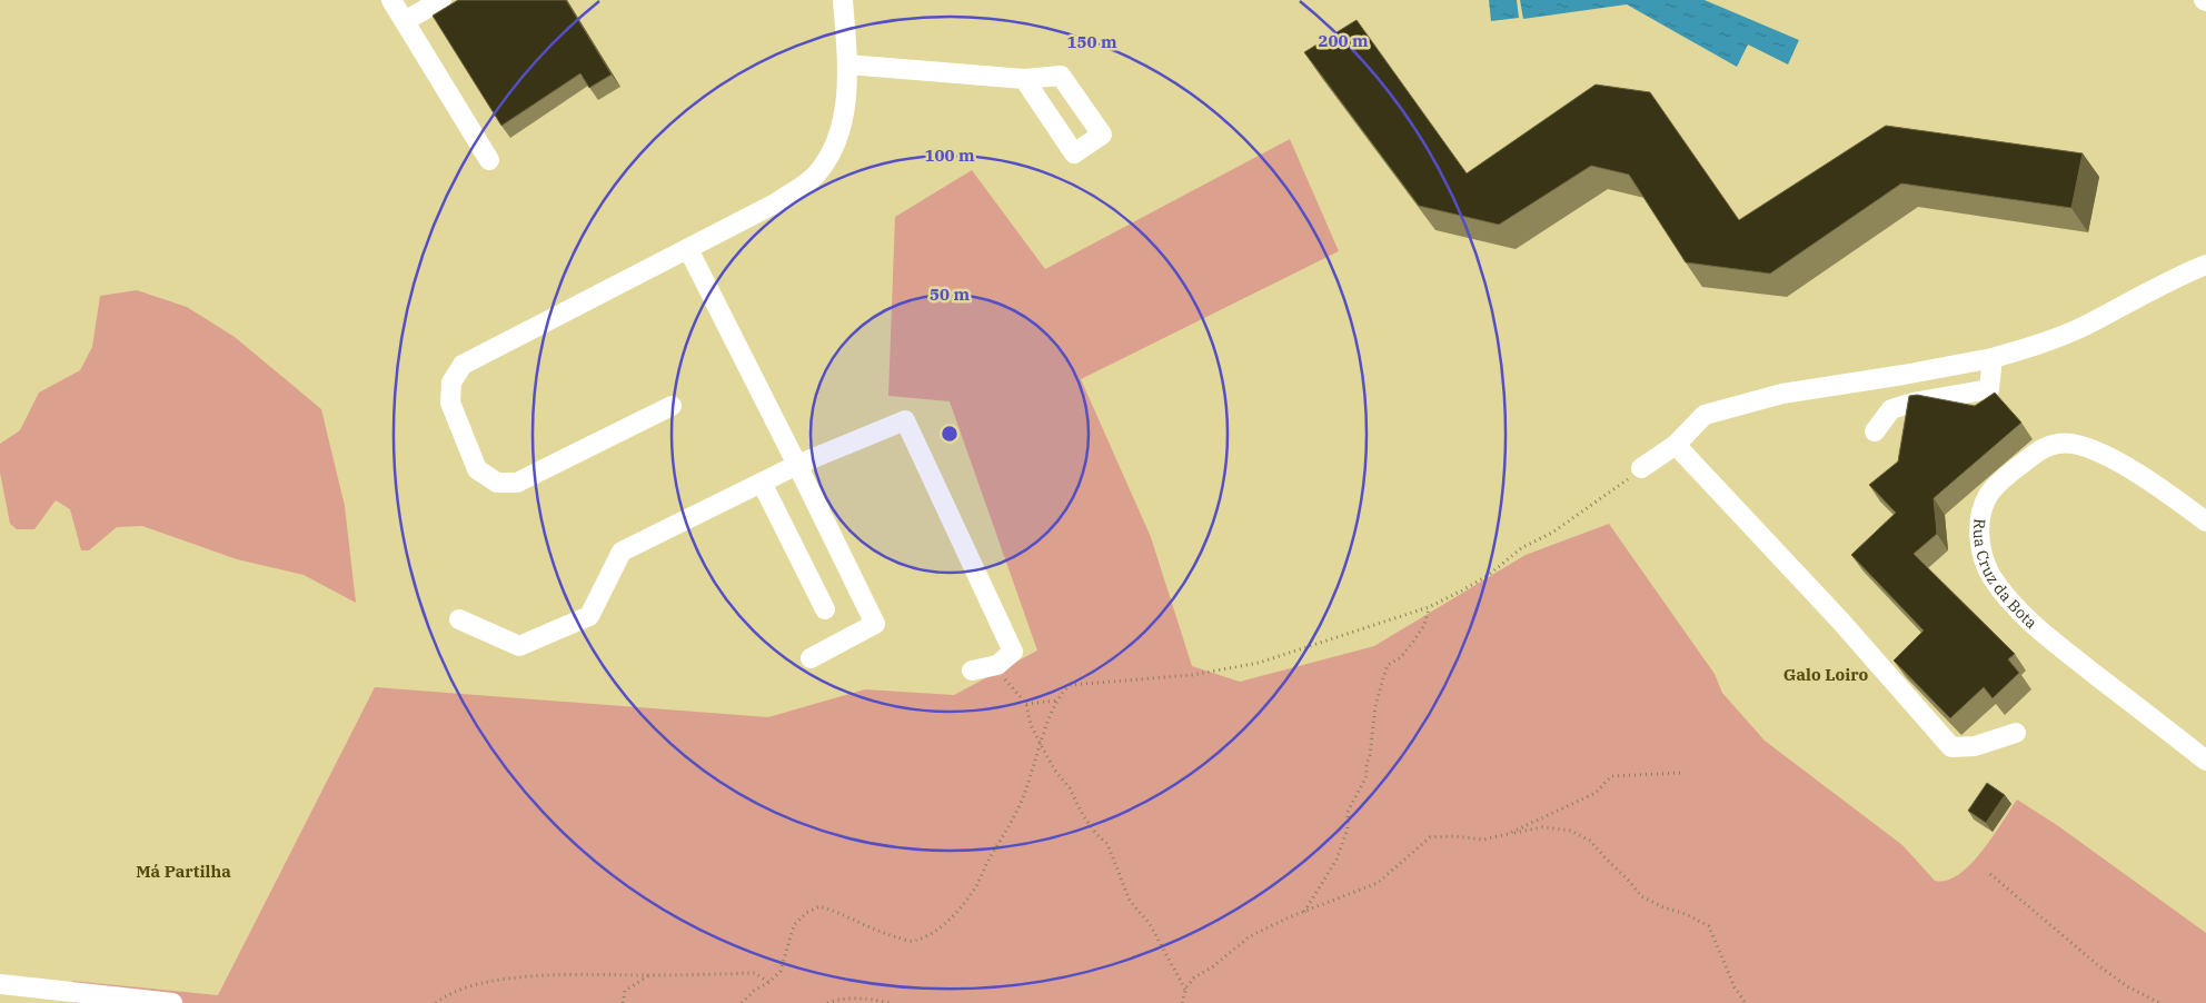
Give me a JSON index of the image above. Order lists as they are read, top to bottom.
{
  "streets": {
    "street": ["Rua Cruz da Bota"]
  },
  "districts": ["Galo Loiro", "Má Partilha"],
  "rings": [
    "200 m",
    "150 m",
    "100 m",
    "50 m"
  ]
}
